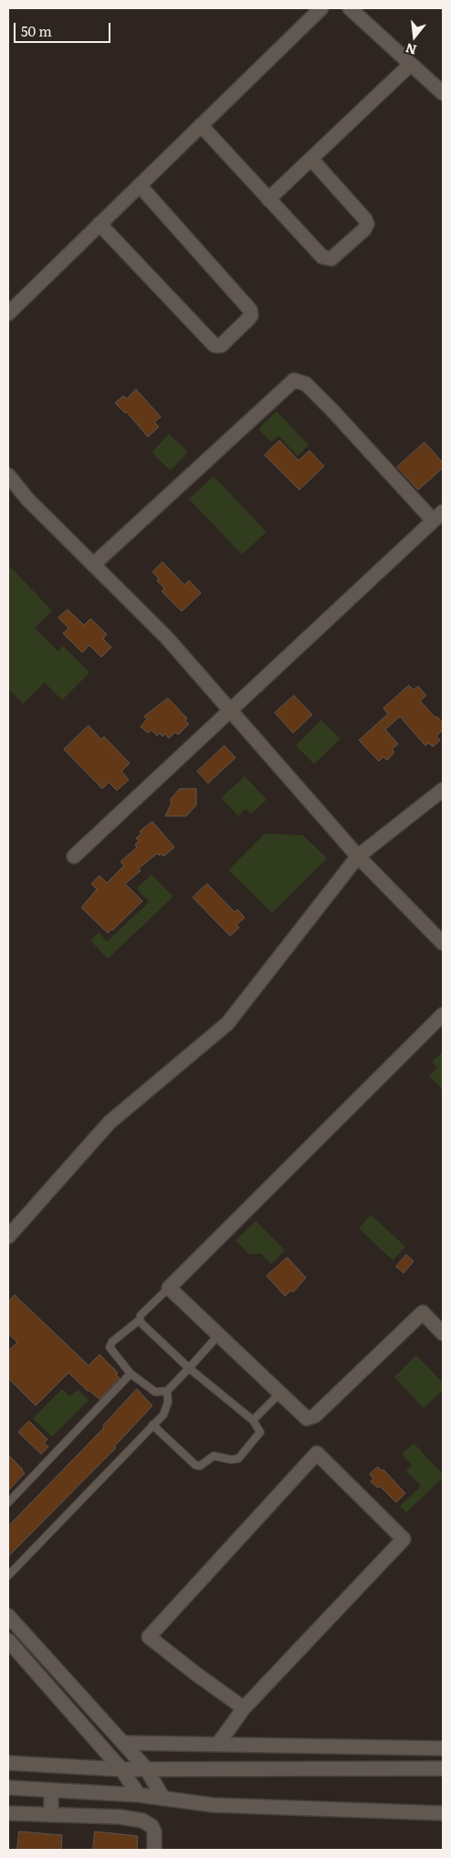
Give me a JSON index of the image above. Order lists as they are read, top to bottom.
{
  "scale_bar": "50 m",
  "north": "bottom"
}
